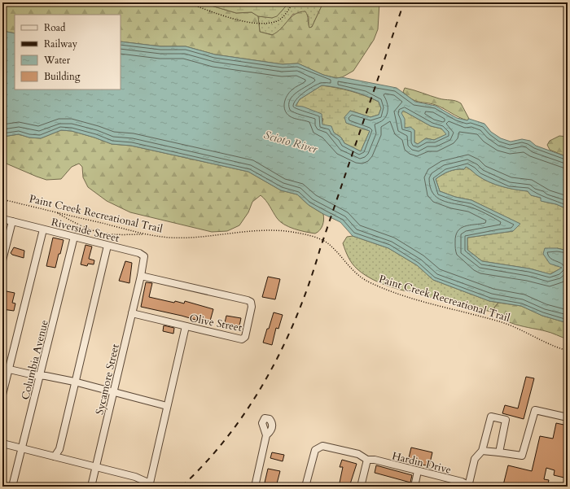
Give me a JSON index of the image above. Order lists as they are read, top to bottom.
{
  "streets": {
    "street": [
      "Riverside Street",
      "Olive Street",
      "Columbia Avenue",
      "Sycamore Street",
      "Hardin Drive"
    ],
    "path": ["Paint Creek Recreational Trail"]
  },
  "crossings": [
    ["Riverside Street", "Olive Street"],
    ["Riverside Street", "Columbia Avenue"],
    ["Riverside Street", "Sycamore Street"],
    ["Olive Street", "Sycamore Street"]
  ],
  "water": ["Scioto River"],
  "legend": [
    "Road",
    "Railway",
    "Water",
    "Building"
  ]
}
